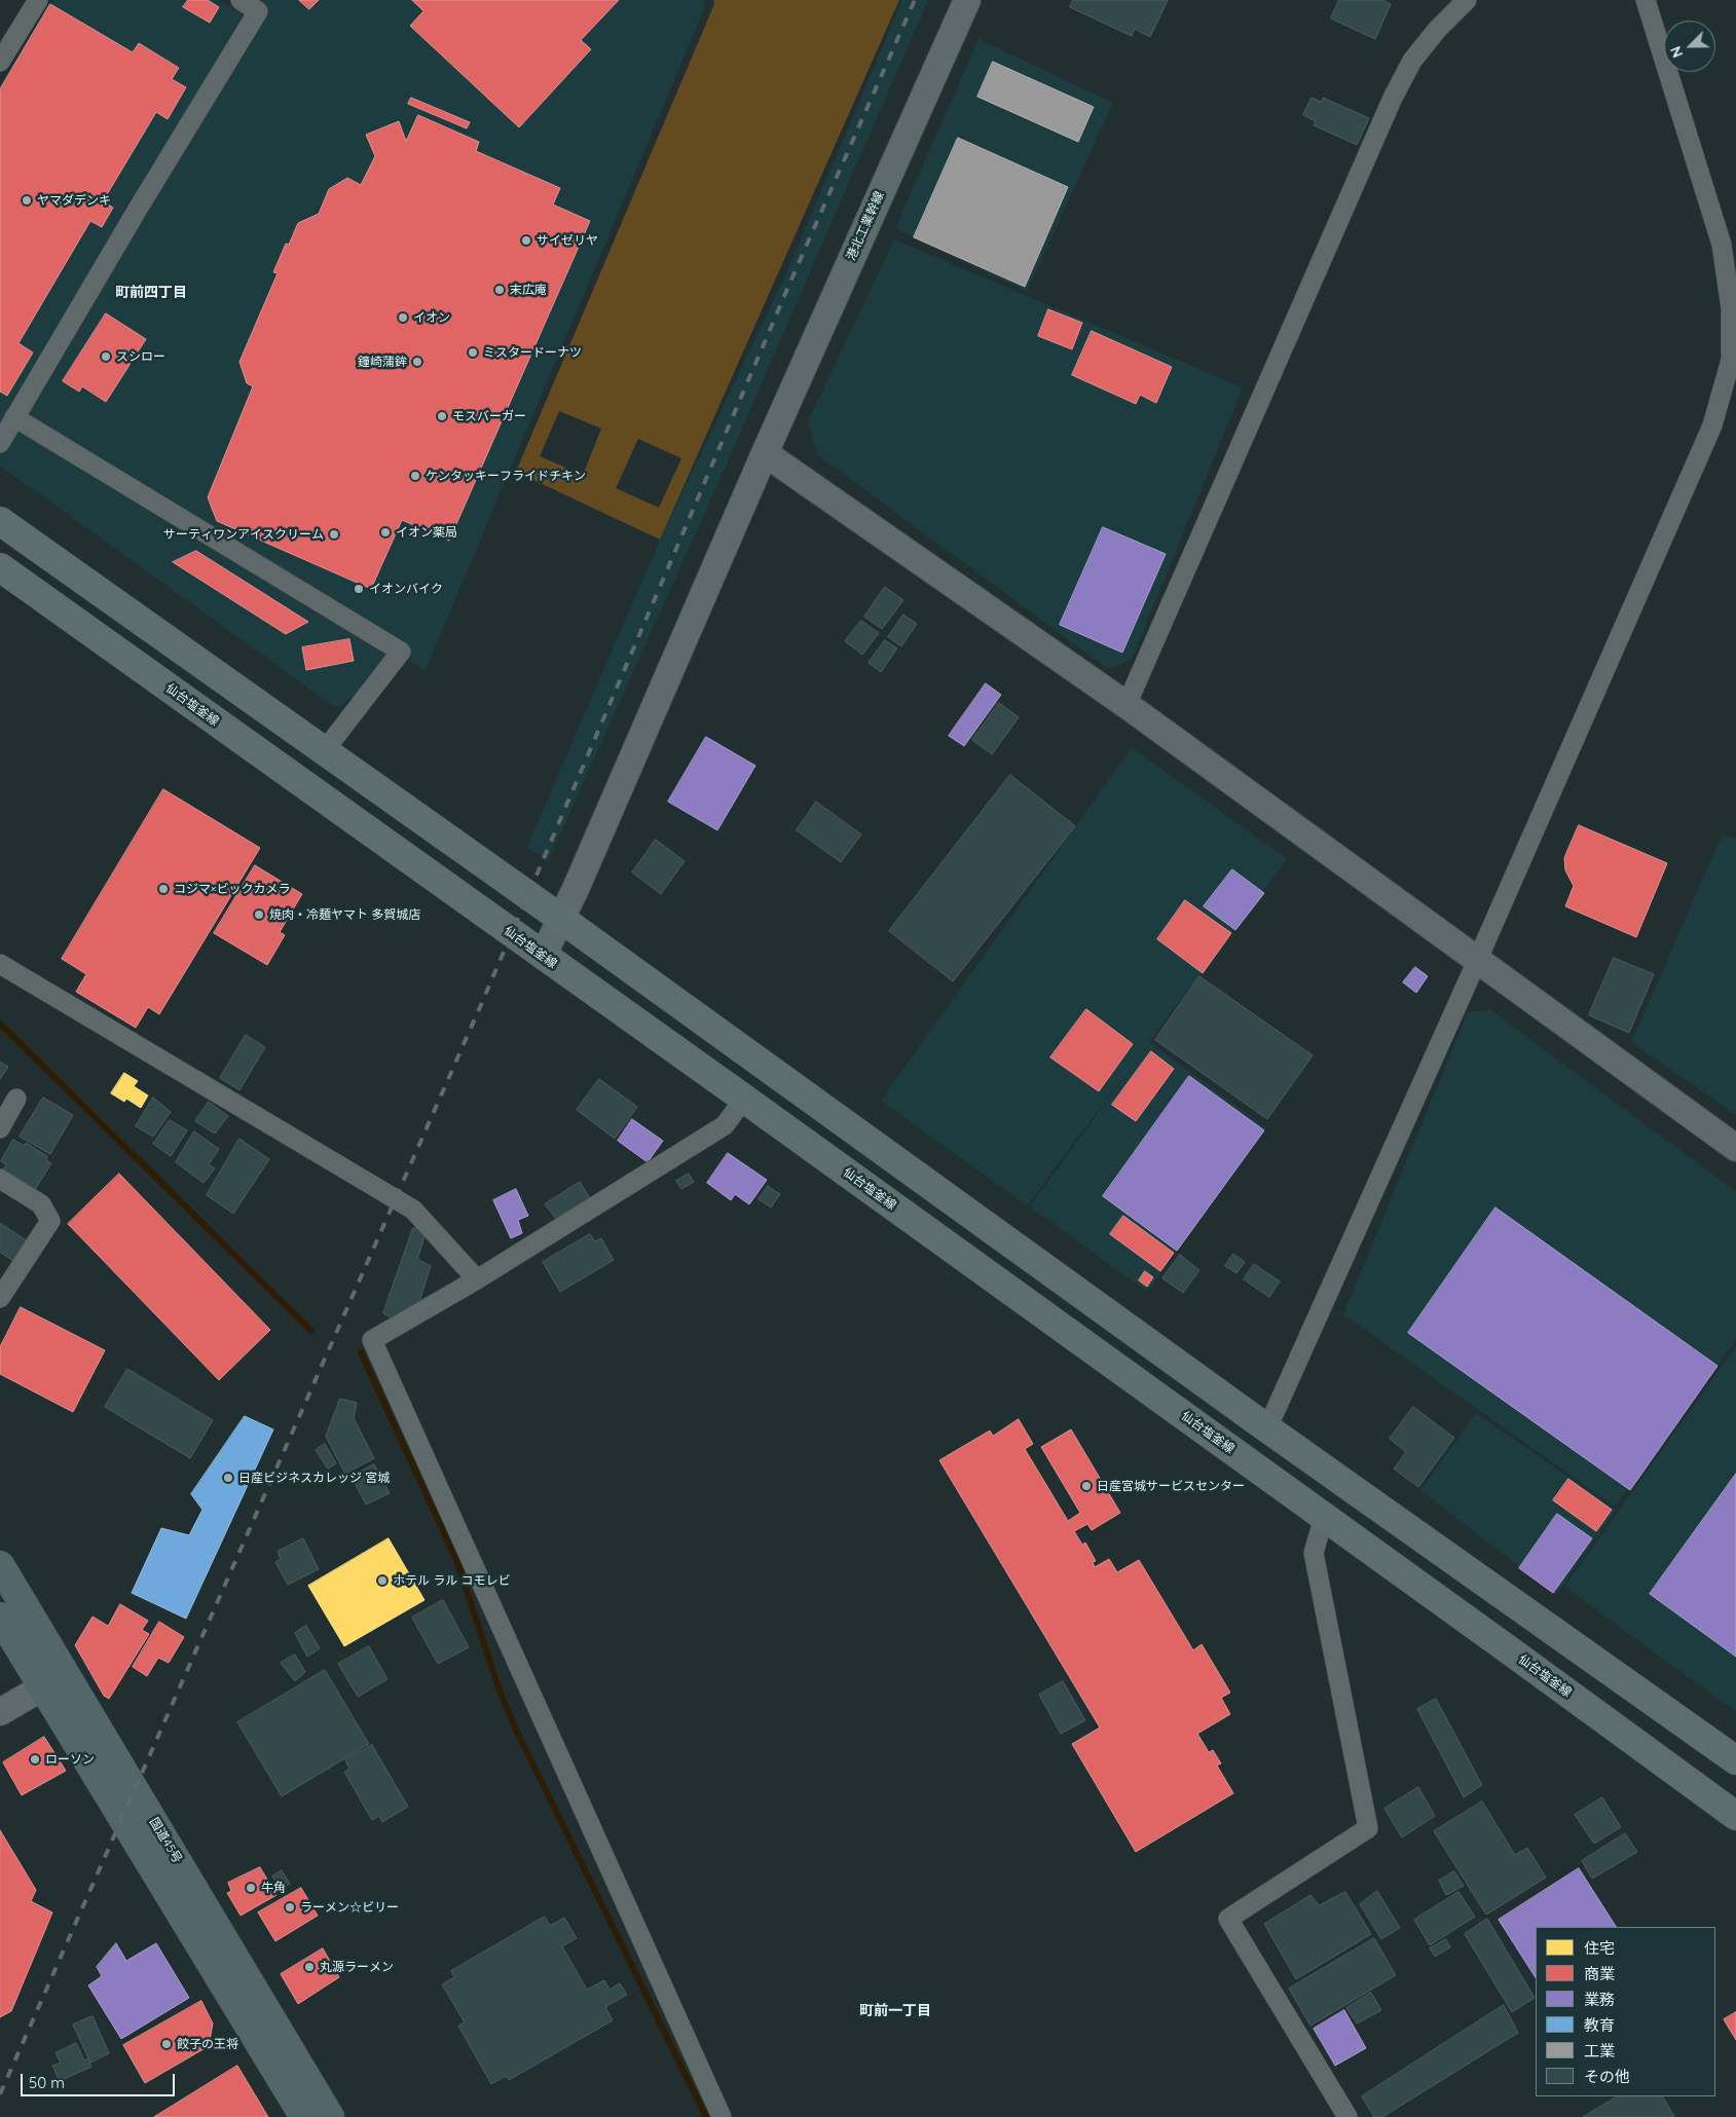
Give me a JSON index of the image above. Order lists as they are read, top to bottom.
{
  "streets": {
    "highway": ["国道45号"],
    "main road": ["仙台塩釜線"],
    "street": ["港北工業幹線"]
  },
  "crossings": [
    ["港北工業幹線", "仙台塩釜線"]
  ],
  "districts": ["町前四丁目", "町前一丁目"],
  "places": [
    "ヤマダデンキ",
    "サイゼリヤ",
    "末広庵",
    "イオン",
    "ミスタードーナツ",
    "スシロー",
    "鐘崎蒲鉾",
    "モスバーガー",
    "ケンタッキーフライドチキン",
    "イオン薬局",
    "サーティワンアイスクリーム",
    "イオンバイク",
    "コジマ×ビックカメラ",
    "焼肉・冷麺ヤマト 多賀城店",
    "日産ビジネスカレッジ 宮城",
    "日産宮城サービスセンター",
    "ホテル ラル コモレビ",
    "ローソン",
    "牛角",
    "ラーメン☆ビリー",
    "丸源ラーメン",
    "餃子の王将"
  ],
  "legend": [
    "住宅",
    "商業",
    "業務",
    "教育",
    "工業",
    "その他"
  ],
  "scale_bar": "50 m",
  "north": "bottom left"
}
